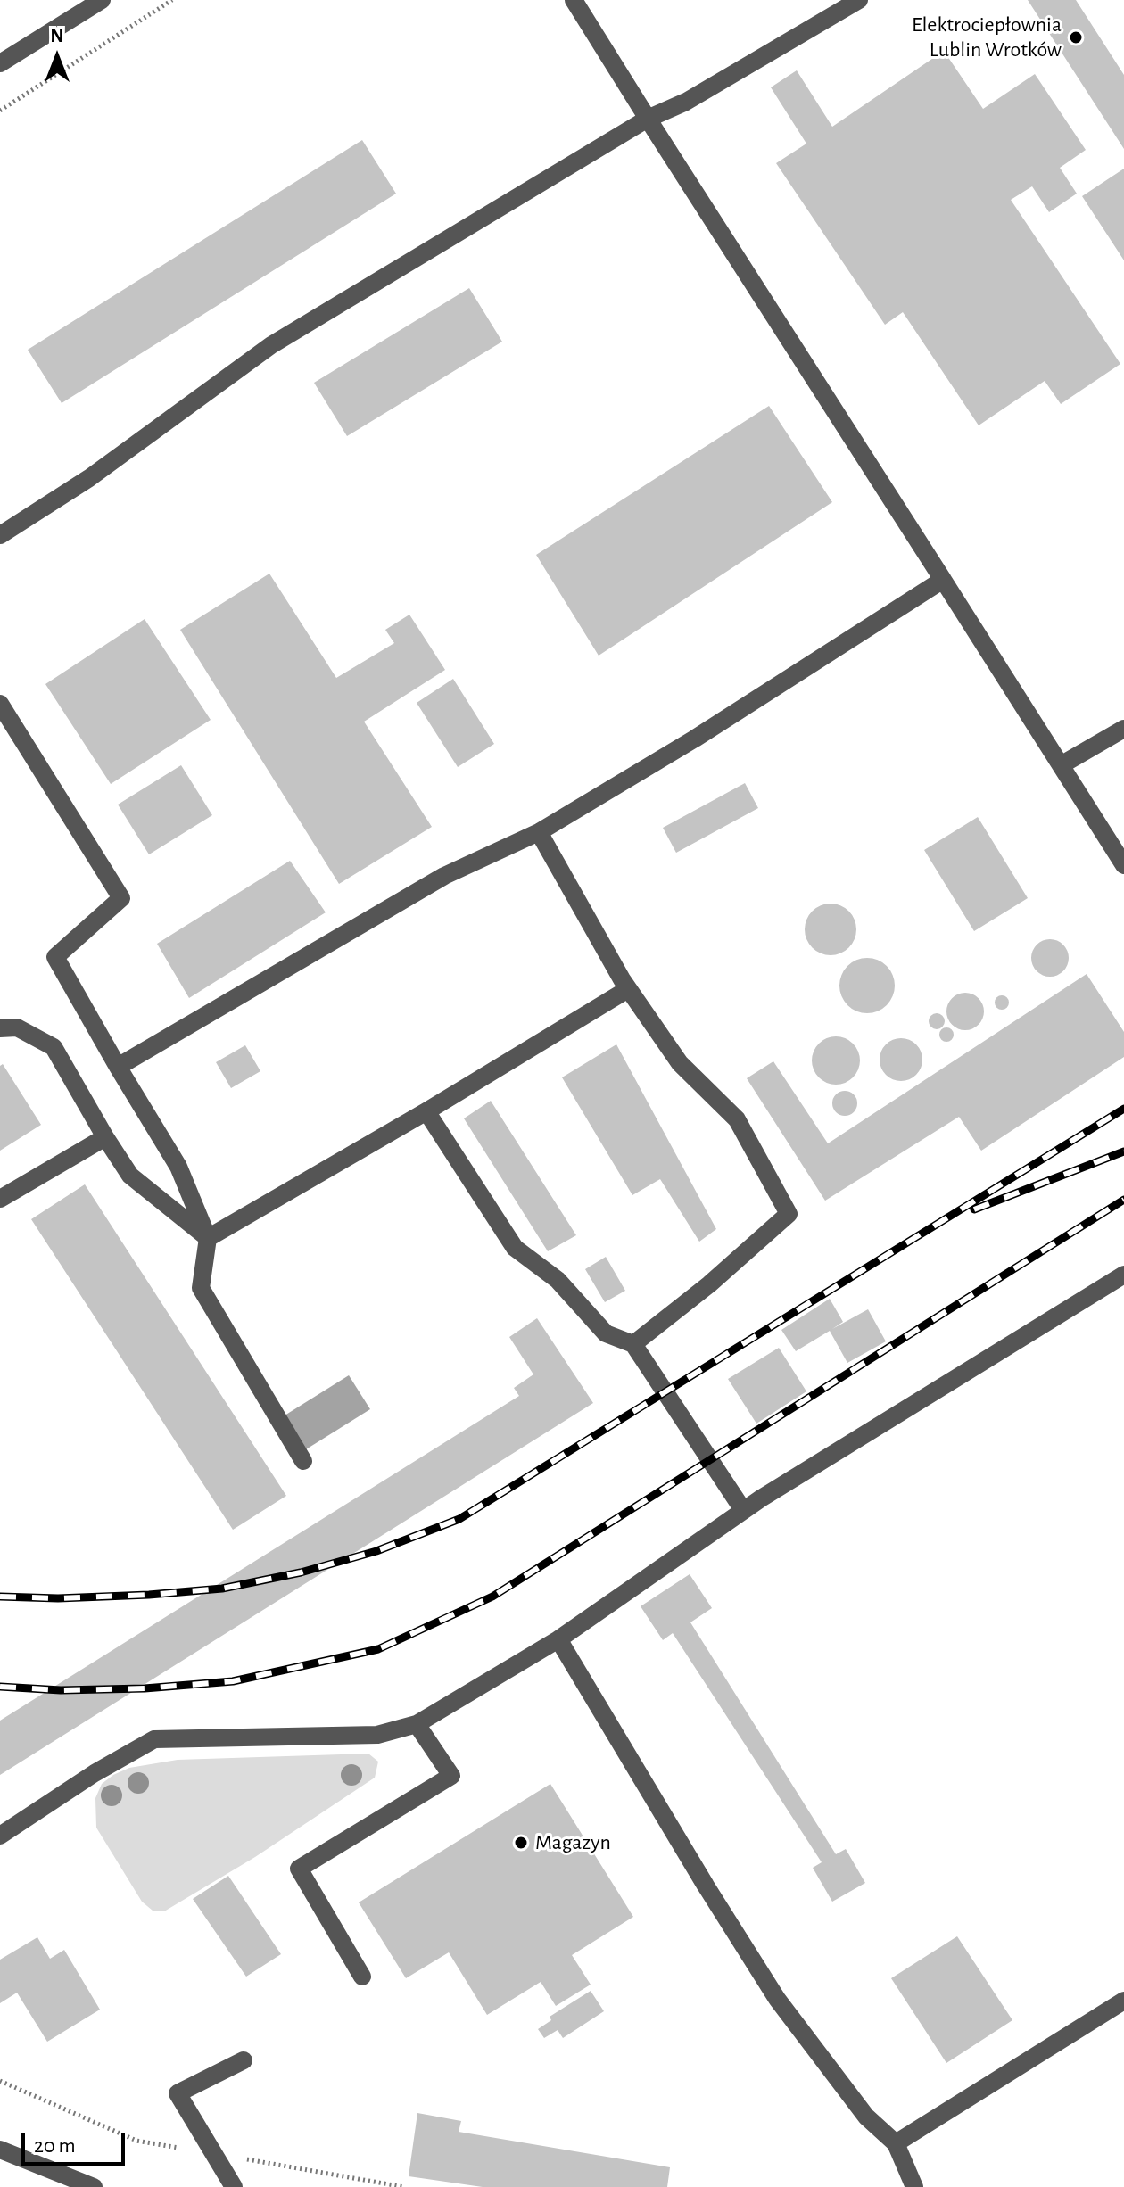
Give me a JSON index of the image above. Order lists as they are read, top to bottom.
{
  "places": ["Elektrociepłownia Lublin Wrotków", "Magazyn"],
  "scale_bar": "20 m",
  "north": "top"
}
